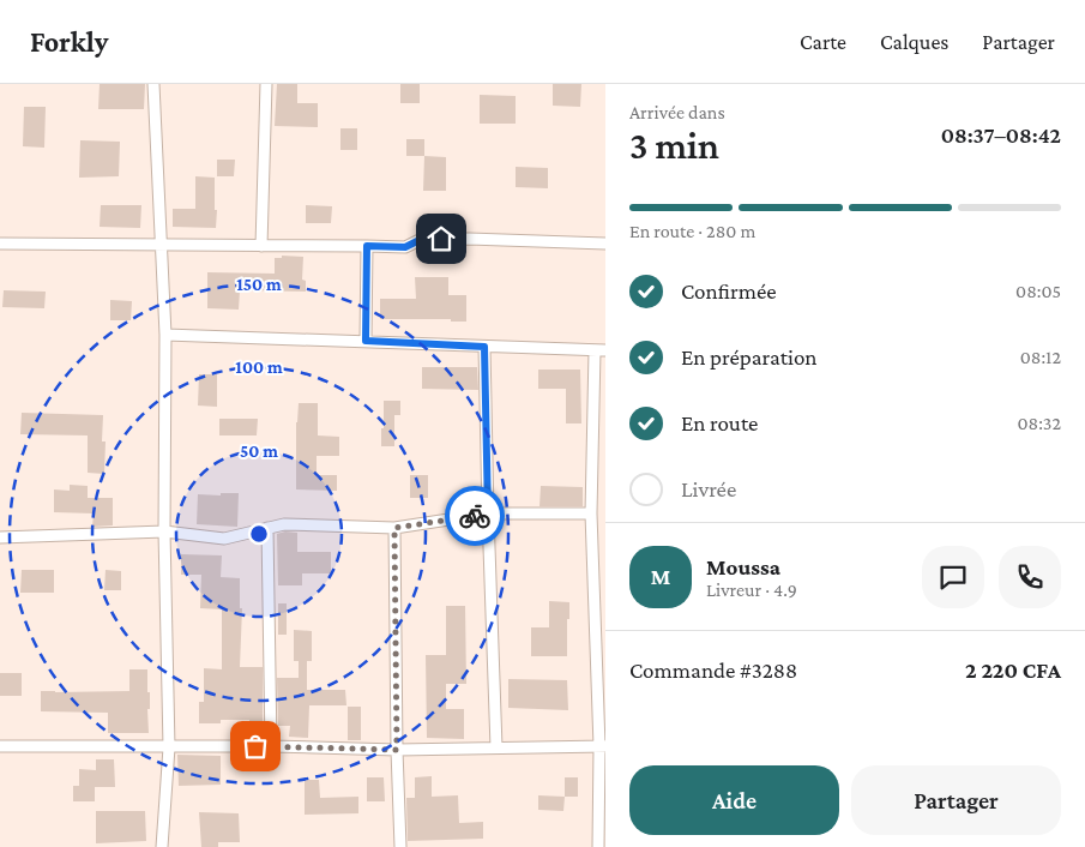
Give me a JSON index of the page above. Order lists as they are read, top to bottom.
{
  "page": {
    "header": "Forkly",
    "nav": ["Carte", "Calques", "Partager"],
    "heading": ["3 min", "Arrivée dans", "08:37–08:42"],
    "panel": [
      "Moussa",
      "Livreur · 4.9",
      "Commande #3288",
      "2 220 CFA"
    ],
    "bar": "En route · 280 m",
    "list": [
      ["Confirmée", "08:05"],
      ["En préparation", "08:12"],
      ["En route", "08:32"],
      "Livrée"
    ],
    "round": "M",
    "buttons": ["Aide", "Partager"]
  },
  "rings": ["150 m", "100 m", "50 m"]
}
